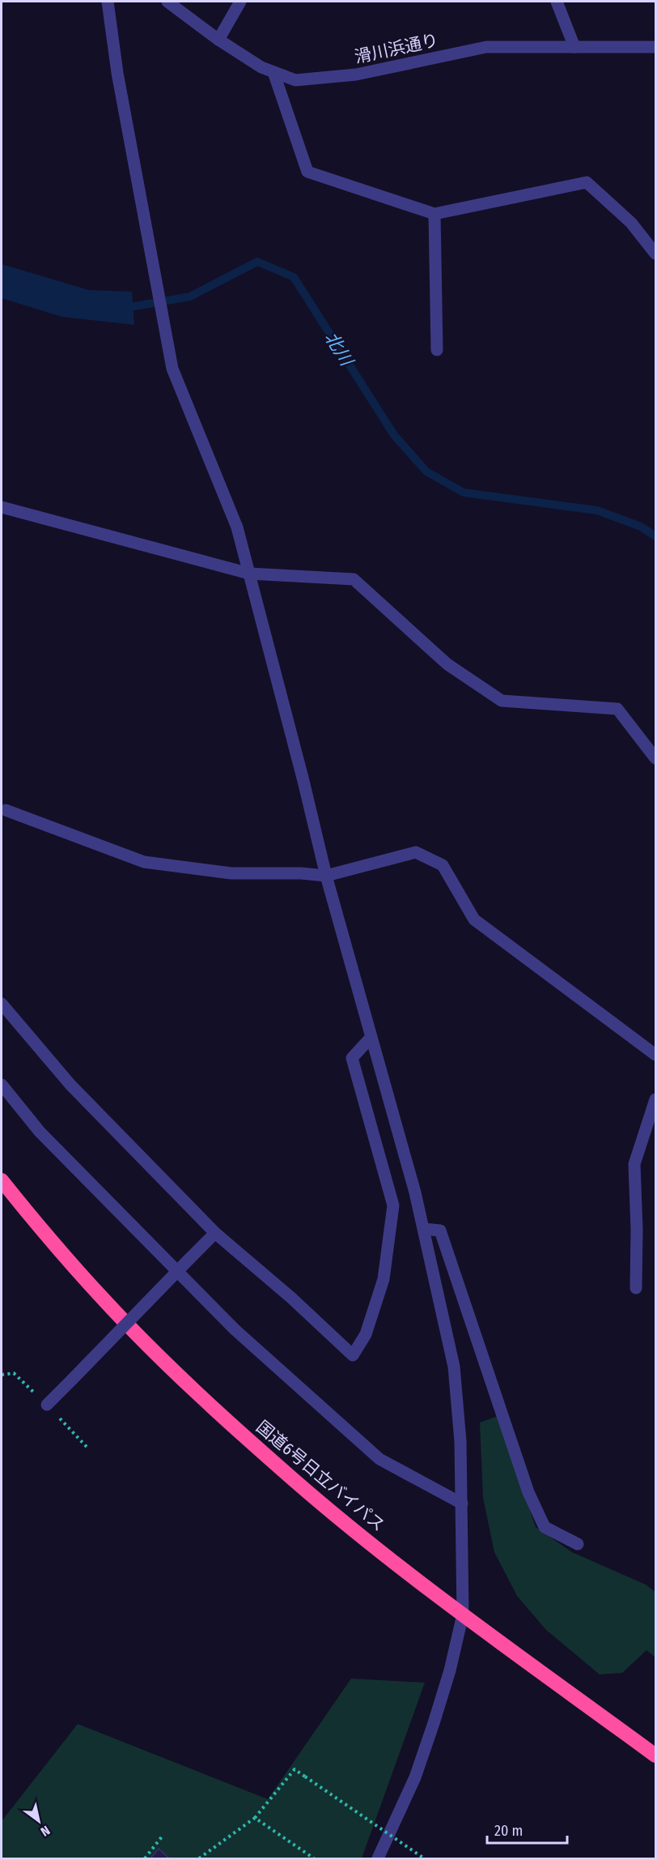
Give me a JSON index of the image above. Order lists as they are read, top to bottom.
{
  "streets": {
    "highway": ["国道6号日立バイパス"],
    "street": ["滑川浜通り"]
  },
  "water": ["北川"],
  "scale_bar": "20 m",
  "north": "bottom right"
}
